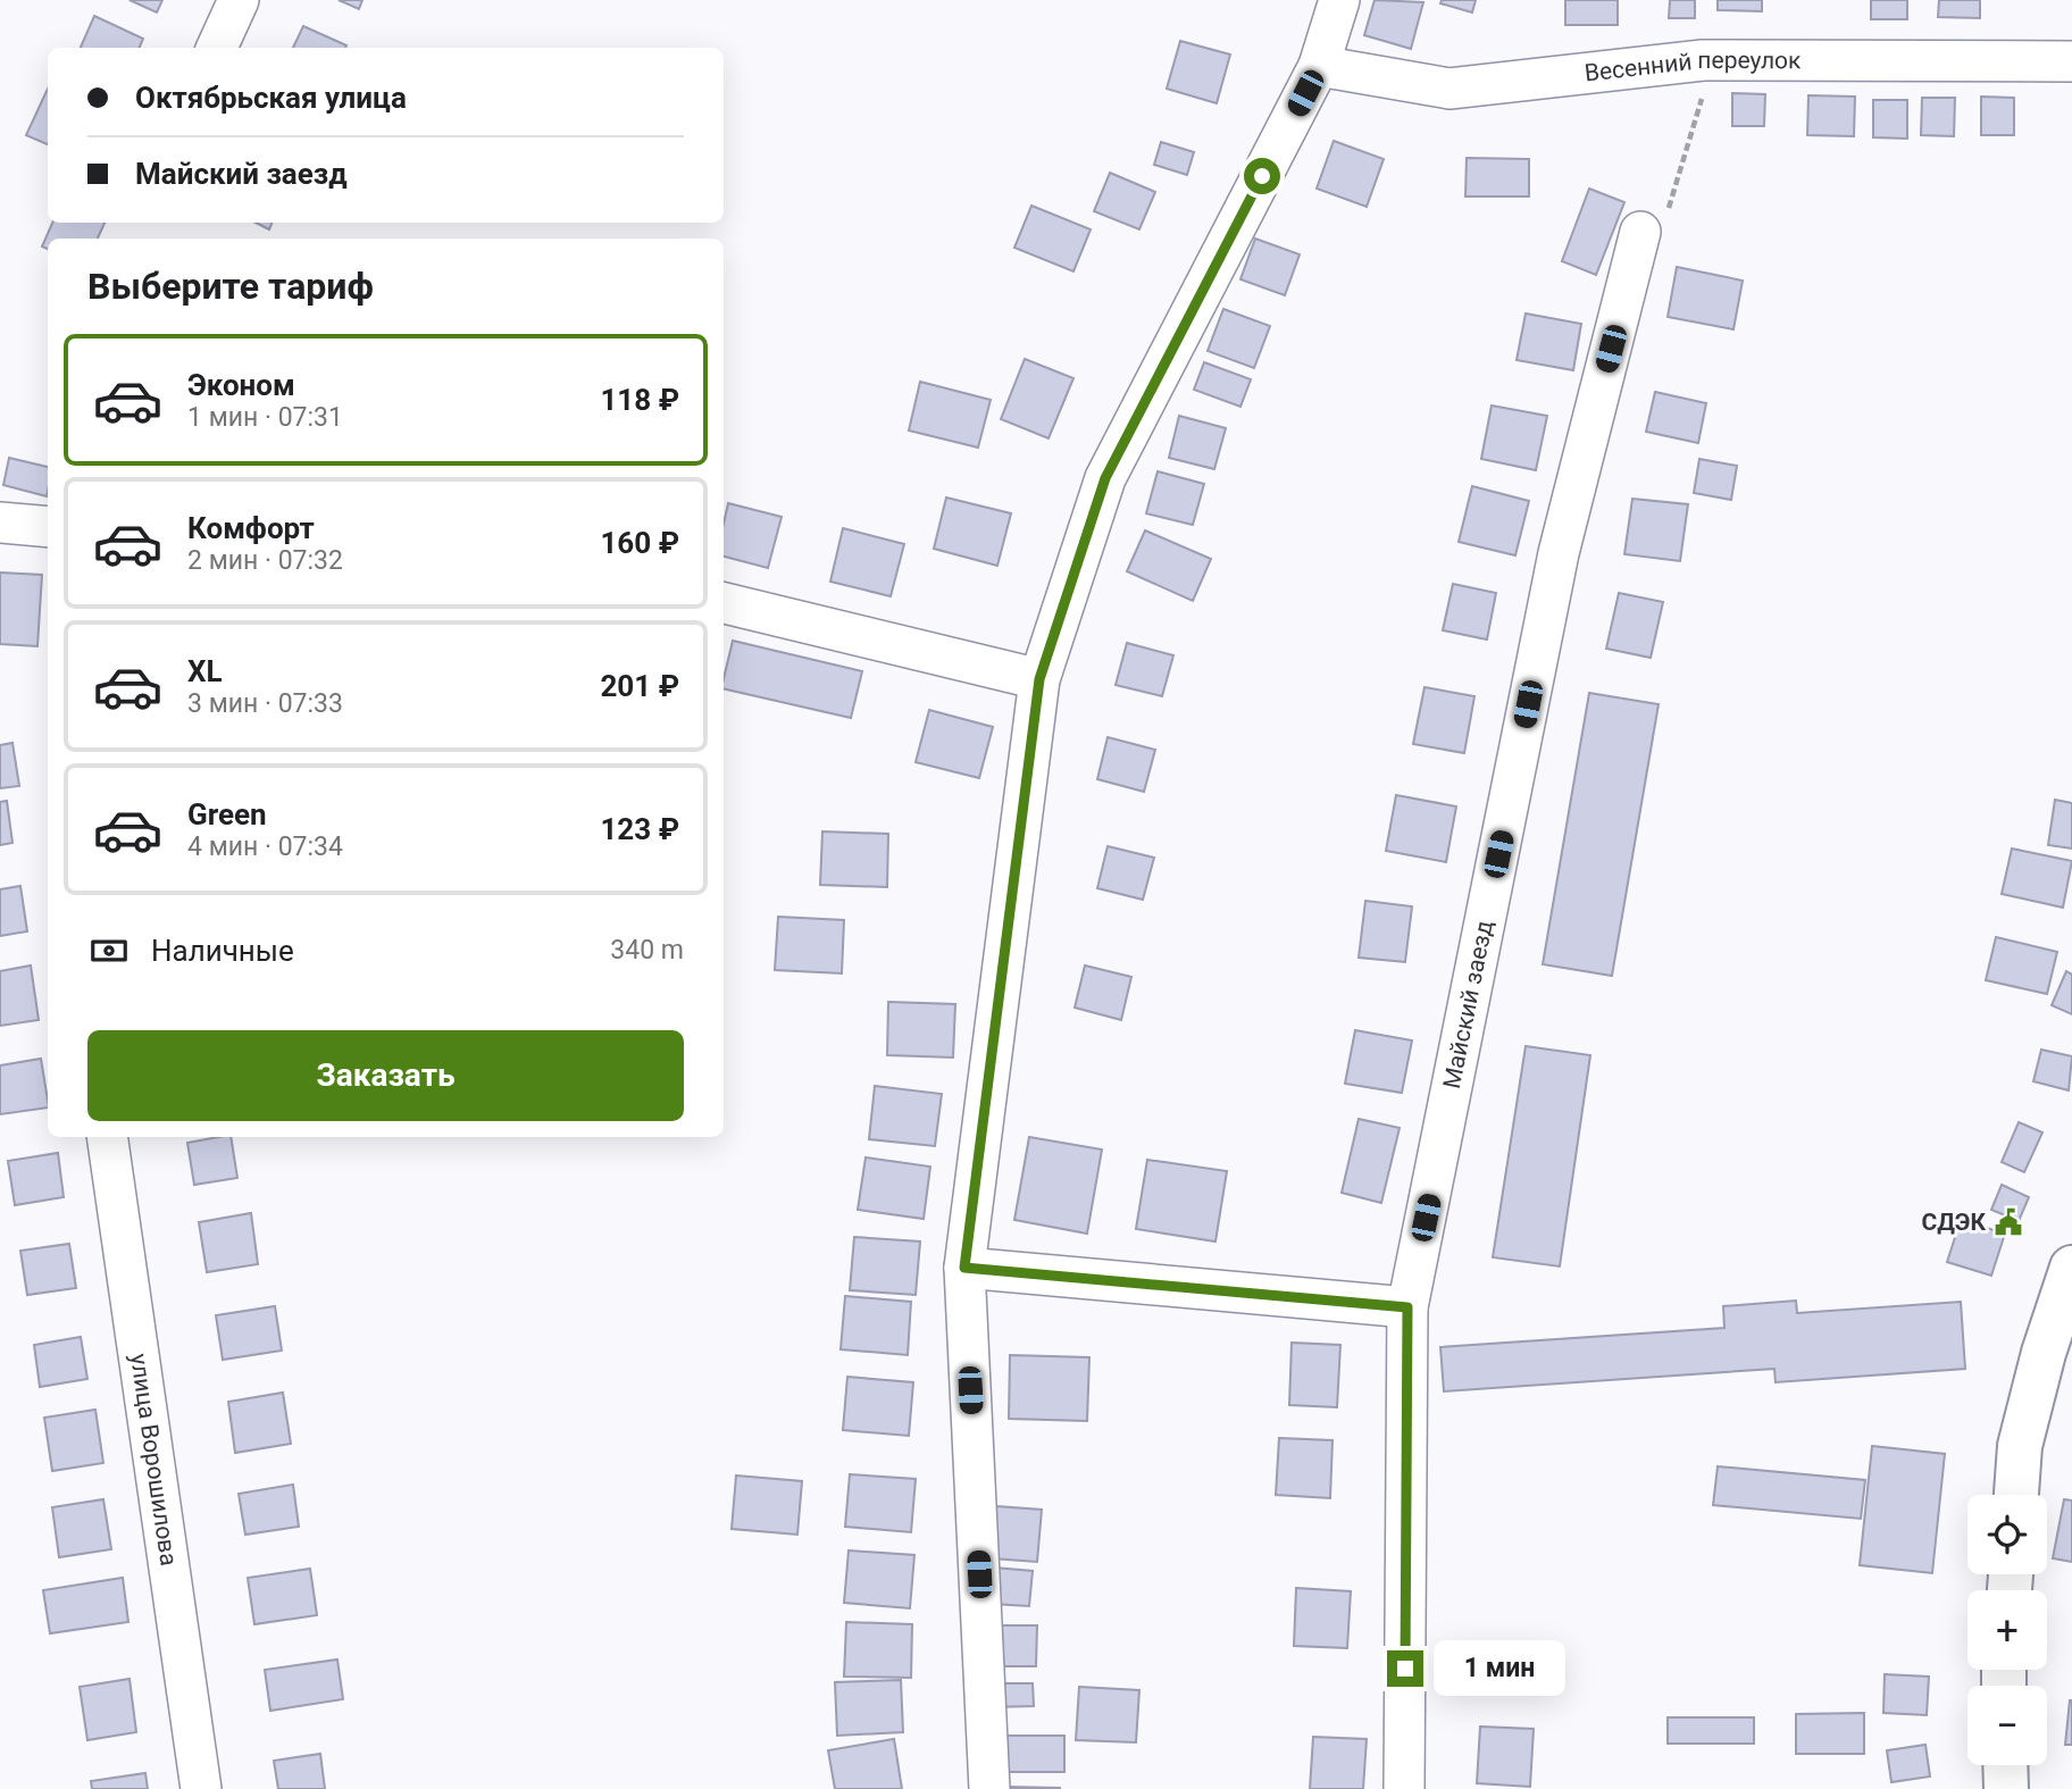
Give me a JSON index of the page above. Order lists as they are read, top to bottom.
{
  "streets": {
    "street": ["Весенний переулок", "Майский заезд", "улица Ворошилова"]
  },
  "places": {
    "public building": ["СДЭК"]
  },
  "page": {
    "banner": ["Октябрьская улица", "Майский заезд"],
    "heading": "Выберите тариф",
    "list": [
      {
        "name": "Эконом",
        "note": "1 мин · 07:31",
        "value": "118 ₽"
      },
      {
        "name": "Комфорт",
        "note": "2 мин · 07:32",
        "value": "160 ₽"
      },
      {
        "name": "XL",
        "note": "3 мин · 07:33",
        "value": "201 ₽"
      },
      {
        "name": "Green",
        "note": "4 мин · 07:34",
        "value": "123 ₽"
      }
    ],
    "pay": ["Наличные", "340 m"],
    "buttons": "Заказать",
    "map_buttons": ["+", "−"],
    "bubble": "1 мин"
  }
}
